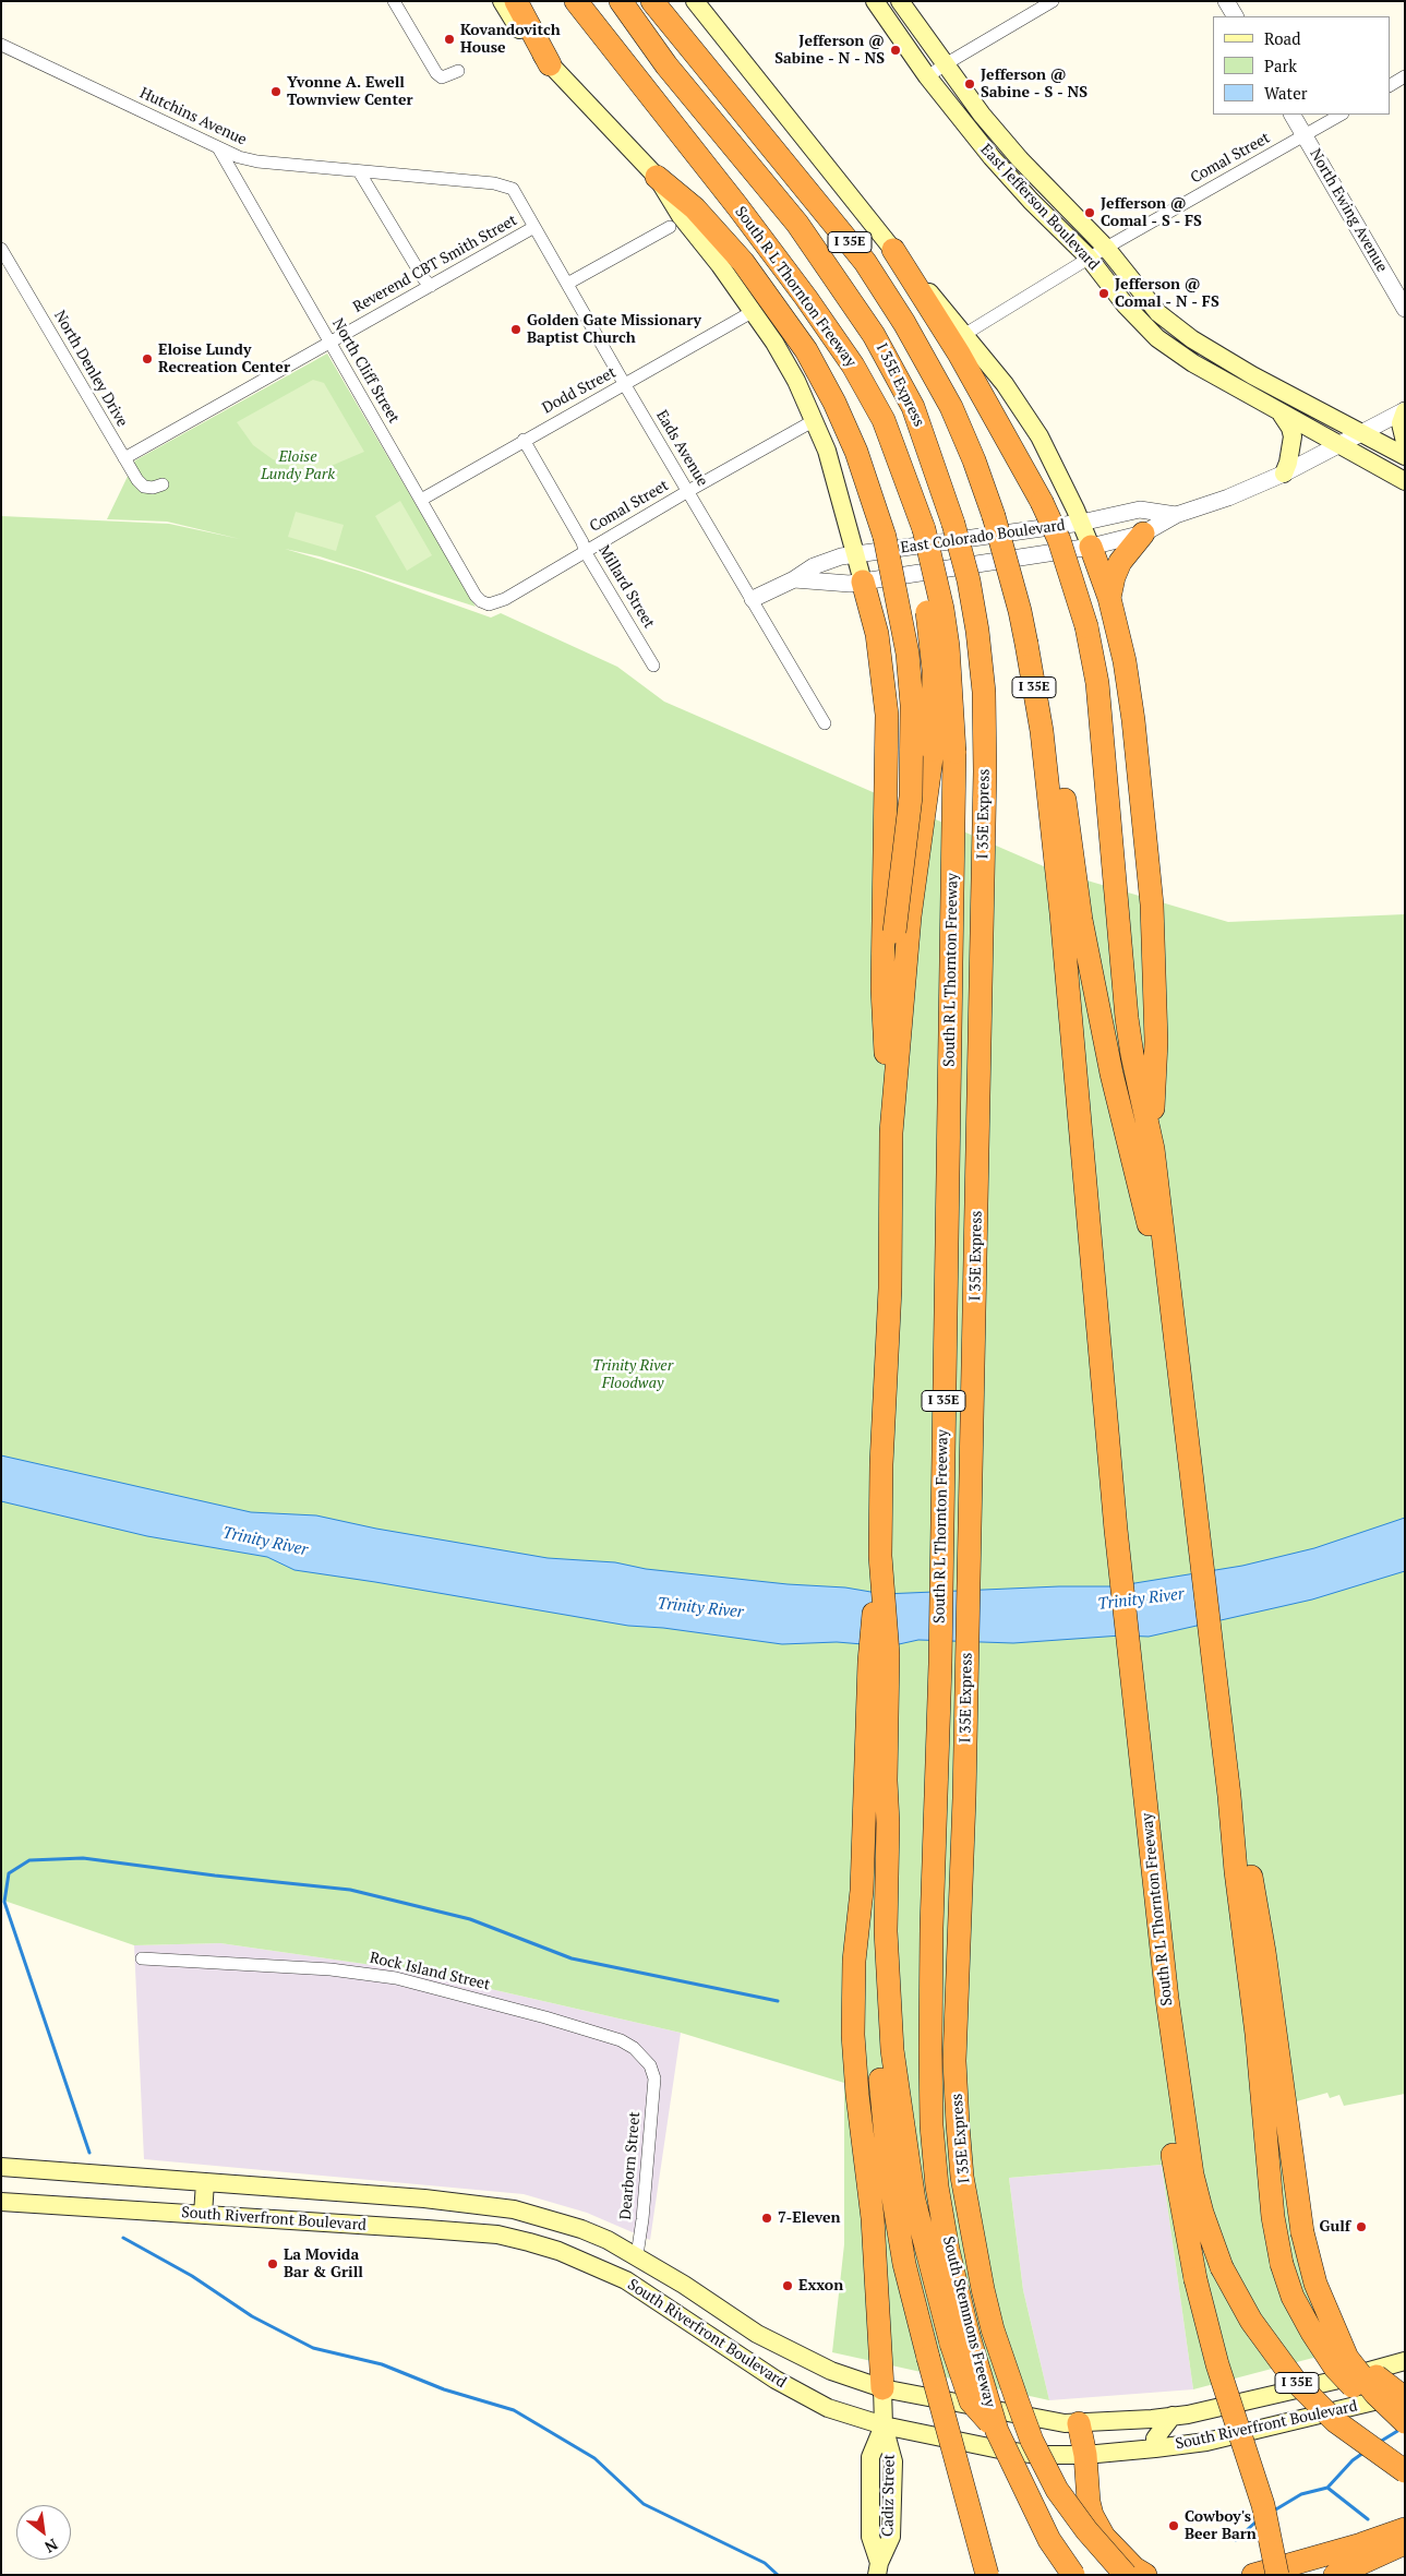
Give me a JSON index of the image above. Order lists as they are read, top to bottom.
{
  "streets": {
    "highway": [
      "I 35E",
      "South R L Thornton Freeway",
      "I 35E Express",
      "South Stemmons Freeway"
    ],
    "main road": ["East Jefferson Boulevard", "South Riverfront Boulevard", "Cadiz Street"],
    "street": [
      "Hutchins Avenue",
      "Comal Street",
      "North Ewing Avenue",
      "Reverend CBT Smith Street",
      "North Denley Drive",
      "North Cliff Street",
      "Dodd Street",
      "Eads Avenue",
      "East Colorado Boulevard",
      "Millard Street",
      "Rock Island Street",
      "Dearborn Street"
    ]
  },
  "crossings": [
    ["Hutchins Avenue", "North Cliff Street"],
    ["Hutchins Avenue", "Eads Avenue"],
    ["Comal Street", "East Jefferson Boulevard"],
    ["Comal Street", "North Ewing Avenue"],
    ["Comal Street", "North Cliff Street"],
    ["Comal Street", "Eads Avenue"],
    ["Comal Street", "Millard Street"],
    ["East Jefferson Boulevard", "East Colorado Boulevard"],
    ["I 35E", "South R L Thornton Freeway"],
    ["Reverend CBT Smith Street", "North Denley Drive"],
    ["Reverend CBT Smith Street", "North Cliff Street"],
    ["Reverend CBT Smith Street", "Eads Avenue"],
    ["South R L Thornton Freeway", "South Stemmons Freeway"],
    ["North Cliff Street", "Dodd Street"],
    ["Dodd Street", "Eads Avenue"],
    ["Dodd Street", "Millard Street"],
    ["Eads Avenue", "East Colorado Boulevard"],
    ["Rock Island Street", "Dearborn Street"],
    ["Dearborn Street", "South Riverfront Boulevard"],
    ["South Riverfront Boulevard", "Cadiz Street"]
  ],
  "water": ["Trinity River"],
  "parks": ["Eloise Lundy Park", "Trinity River Floodway"],
  "places": [
    "Kovandovitch House",
    "Jefferson @ Sabine - N - NS",
    "Jefferson @ Sabine - S - NS",
    "Yvonne A. Ewell Townview Center",
    "Jefferson @ Comal - S - FS",
    "Jefferson @ Comal - N - FS",
    "Golden Gate Missionary Baptist Church",
    "Eloise Lundy Recreation Center",
    "7-Eleven",
    "Gulf",
    "La Movida Bar & Grill",
    "Exxon",
    "Cowboy's Beer Barn"
  ],
  "legend": ["Road", "Park", "Water"],
  "north": "bottom right"
}
